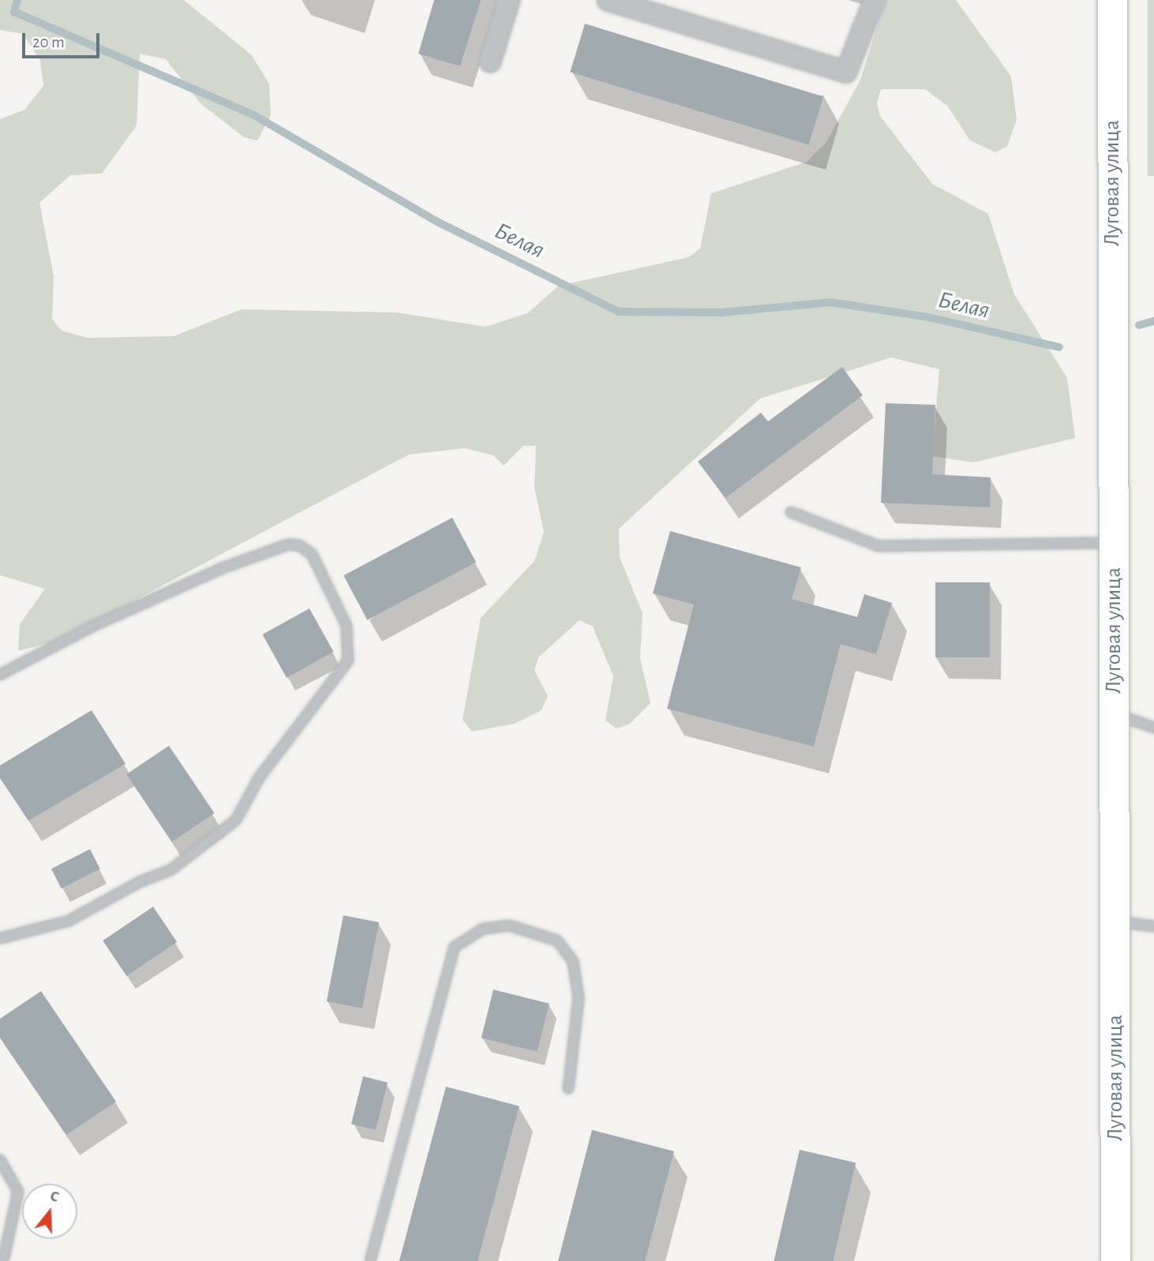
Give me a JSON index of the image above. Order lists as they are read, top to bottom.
{
  "streets": {
    "street": ["Луговая улица"]
  },
  "water": ["Белая"],
  "scale_bar": "20 m",
  "north": "top"
}
